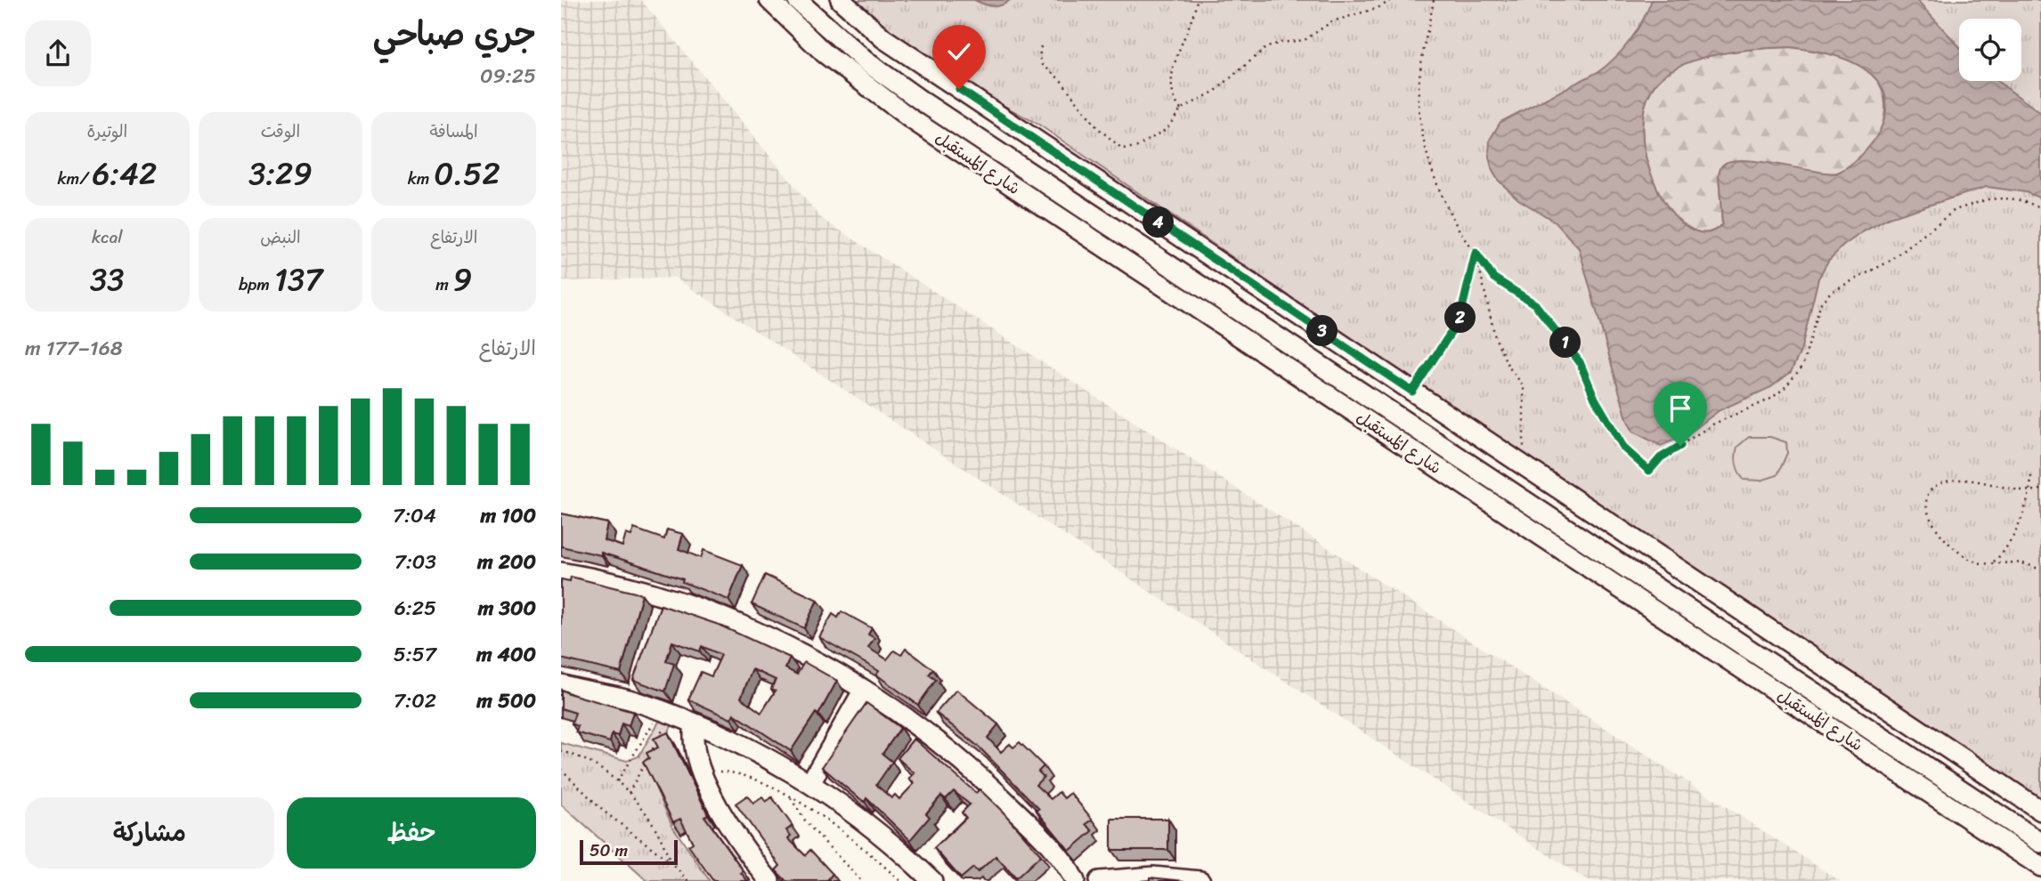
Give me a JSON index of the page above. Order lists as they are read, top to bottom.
{
  "streets": {
    "street": ["شارع المُستقبل"]
  },
  "scale_bar": "50 m",
  "page": {
    "heading": ["جري صباحي", "09:25"],
    "stats": [
      ["المسافة", "0.52 km"],
      ["الوقت", "3:29"],
      ["الوتيرة", "6:42 /km"],
      ["الارتفاع", "9 m"],
      ["النبض", "137 bpm"],
      ["kcal", "33"]
    ],
    "pins": [
      "4",
      "2",
      "3",
      "1"
    ],
    "chart": ["الارتفاع", "168–177 m"],
    "list": [
      {
        "name": "100 m",
        "note": "7:04"
      },
      {
        "name": "200 m",
        "note": "7:03"
      },
      {
        "name": "300 m",
        "note": "6:25"
      },
      {
        "name": "400 m",
        "note": "5:57"
      },
      {
        "name": "500 m",
        "note": "7:02"
      }
    ],
    "buttons": ["حفظ", "مشاركة"],
    "scale": "50 m"
  }
}
